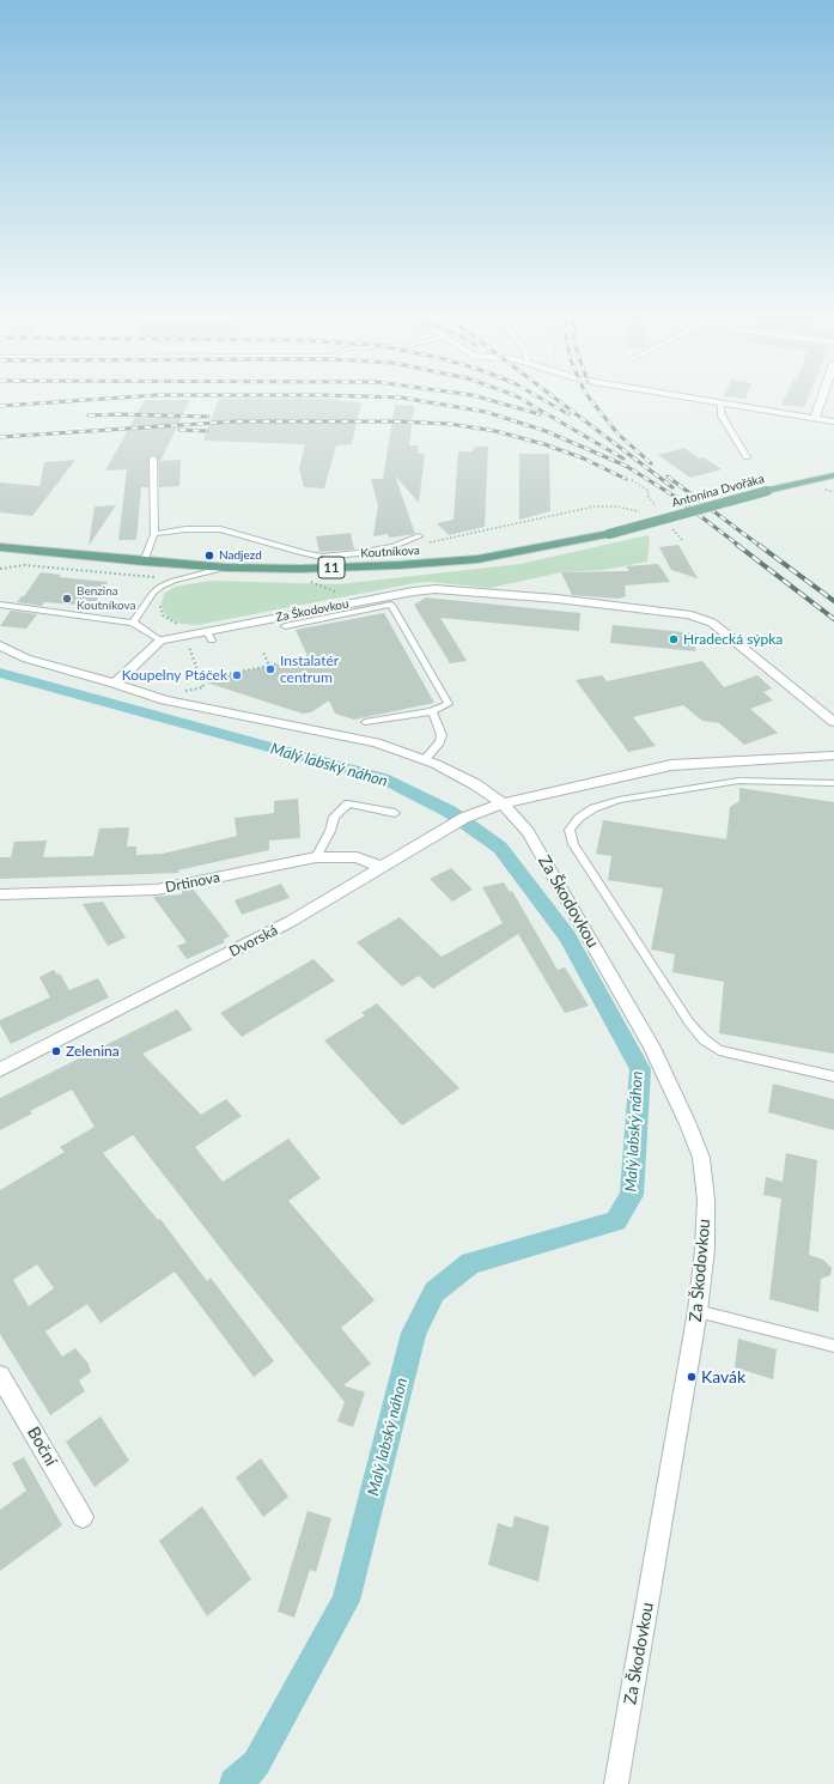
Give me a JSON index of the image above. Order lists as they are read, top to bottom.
{
  "streets": {
    "main road": ["Antonína Dvořáka", "Koutníkova", "11"],
    "street": [
      "Za Škodovkou",
      "Drtinova",
      "Dvorská",
      "Boční"
    ]
  },
  "crossings": [
    ["Antonína Dvořáka", "Koutníkova"],
    ["Za Škodovkou", "Dvorská"],
    ["Drtinova", "Dvorská"]
  ],
  "water": ["Malý labský náhon"],
  "places": [
    "Nadjezd",
    "Benzina Koutníkova",
    "Hradecká sýpka",
    "Instalatér centrum",
    "Koupelny Ptáček",
    "Zelenina",
    "Kavák"
  ]
}
